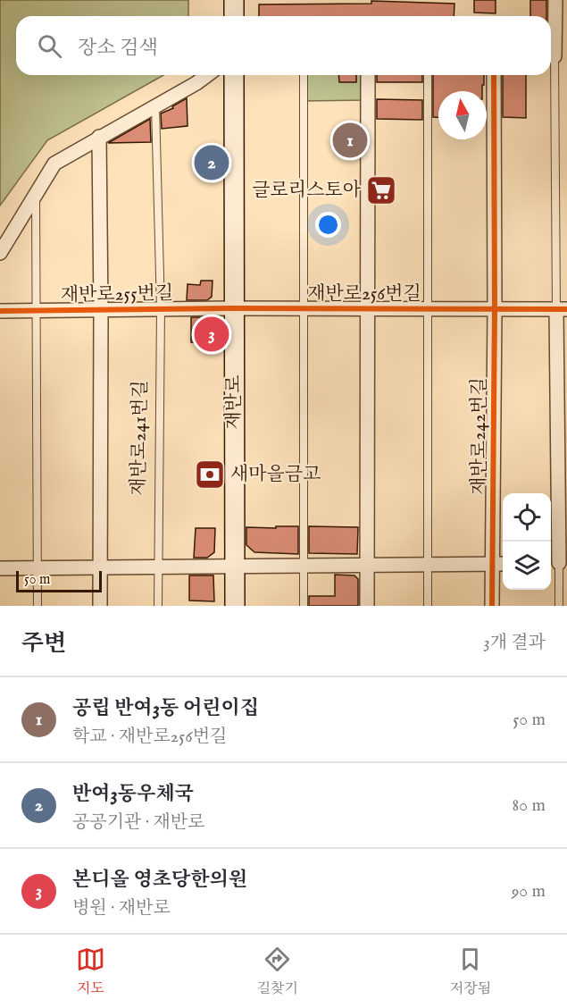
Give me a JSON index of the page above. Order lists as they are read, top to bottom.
{
  "streets": {
    "main road": ["재반로"],
    "street": [
      "재반로256번길",
      "재반로255번길",
      "재반로242번길",
      "재반로241번길"
    ]
  },
  "crossings": [
    ["재반로256번길", "재반로255번길"],
    ["재반로256번길", "재반로"],
    ["재반로256번길", "재반로242번길"],
    ["재반로255번길", "재반로"],
    ["재반로255번길", "재반로241번길"]
  ],
  "places": {
    "supermarket": ["글로리스토아"],
    "bank": ["새마을금고"]
  },
  "scale_bar": "50 m",
  "north": "top",
  "page": {
    "search": "장소 검색",
    "pins": ["1", "2", "3"],
    "scale": "50 m",
    "heading": ["주변", "3개 결과"],
    "list": [
      {
        "mark": "1",
        "name": "공립 반여3동 어린이집",
        "note": "학교 · 재반로256번길",
        "value": "50 m"
      },
      {
        "mark": "2",
        "name": "반여3동우체국",
        "note": "공공기관 · 재반로",
        "value": "80 m"
      },
      {
        "mark": "3",
        "name": "본디올 영초당한의원",
        "note": "병원 · 재반로",
        "value": "90 m"
      }
    ],
    "nav": ["지도", "길찾기", "저장됨"]
  }
}
